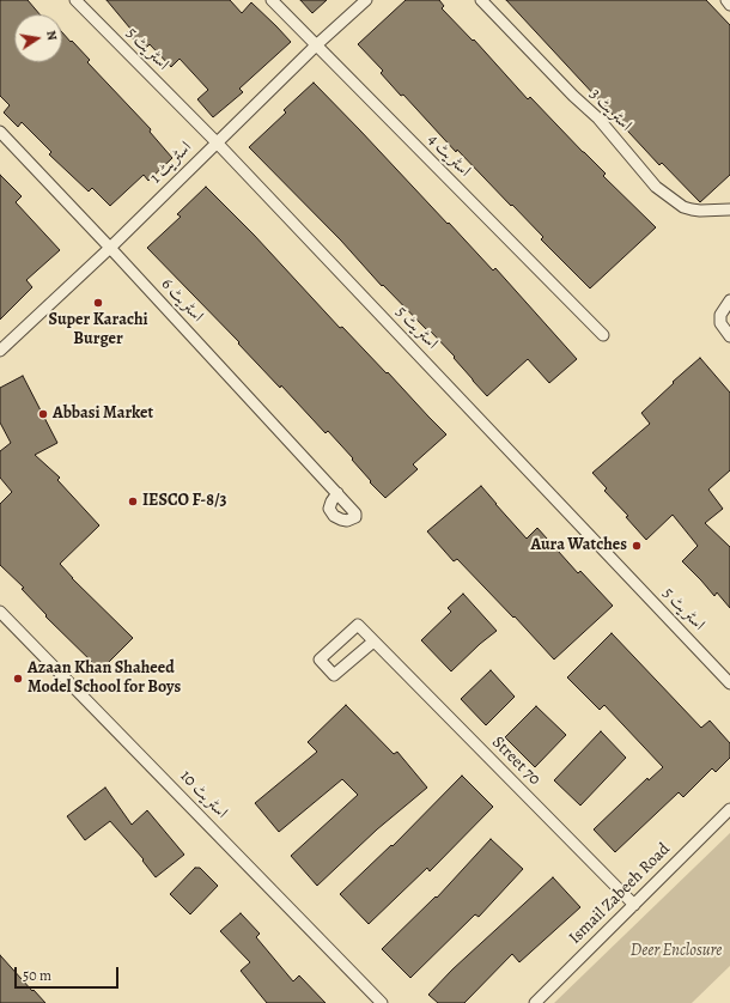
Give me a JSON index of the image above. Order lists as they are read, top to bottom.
{
  "streets": {
    "street": [
      "اسٹریٹ 5",
      "اسٹریٹ 3",
      "اسٹریٹ 4",
      "اسٹریٹ 1",
      "اسٹریٹ 6",
      "Street 70",
      "اسٹریٹ 10",
      "Ismail Zabeeh Road"
    ]
  },
  "crossings": [
    ["اسٹریٹ 5", "اسٹریٹ 1"],
    ["اسٹریٹ 4", "اسٹریٹ 1"],
    ["اسٹریٹ 1", "اسٹریٹ 6"],
    ["Street 70", "Ismail Zabeeh Road"]
  ],
  "parks": ["Deer Enclosure"],
  "places": [
    "Super Karachi Burger",
    "Abbasi Market",
    "IESCO F-8/3",
    "Aura Watches",
    "Azaan Khan Shaheed Model School for Boys"
  ],
  "scale_bar": "50 m",
  "north": "right"
}
